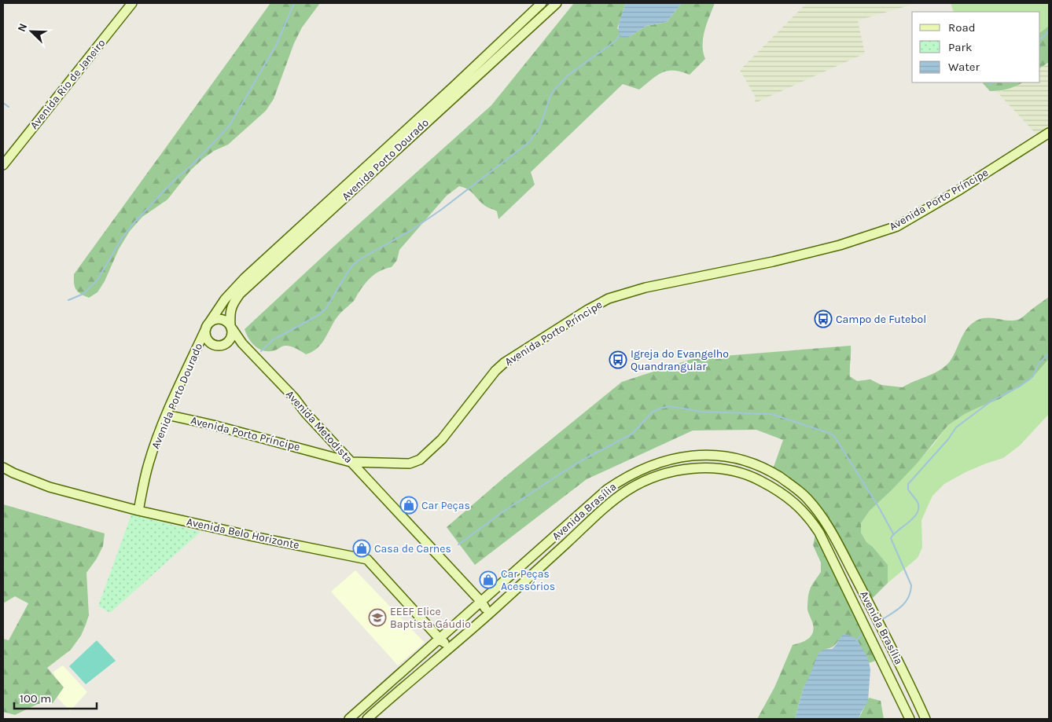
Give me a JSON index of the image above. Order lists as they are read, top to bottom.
{
  "streets": {
    "street": [
      "Avenida Rio de Janeiro",
      "Avenida Porto Dourado",
      "Avenida Porto Príncipe",
      "Avenida Metodista",
      "Avenida Brasília",
      "Avenida Belo Horizonte"
    ]
  },
  "crossings": [
    ["Avenida Porto Dourado", "Avenida Porto Príncipe"],
    ["Avenida Porto Dourado", "Avenida Metodista"],
    ["Avenida Porto Dourado", "Avenida Belo Horizonte"],
    ["Avenida Porto Príncipe", "Avenida Metodista"],
    ["Avenida Metodista", "Avenida Brasília"],
    ["Avenida Brasília", "Avenida Belo Horizonte"]
  ],
  "places": {
    "bus stop": ["Campo de Futebol", "Igreja do Evangelho Quandrangular"],
    "shop": ["Car Peças", "Casa de Carnes", "Car Peças Acessórios"],
    "school or university": ["EEEF Elice Baptista Gáudio"]
  },
  "legend": ["Road", "Park", "Water"],
  "scale_bar": "100 m",
  "north": "top left"
}
